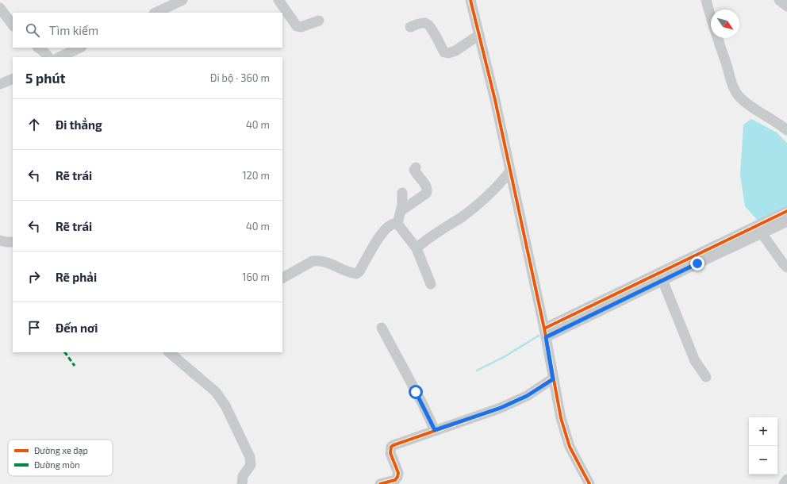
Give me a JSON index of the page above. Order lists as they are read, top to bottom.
{
  "legend": ["Đường xe đạp", "Đường mòn"],
  "north": "bottom right",
  "page": {
    "search": "Tìm kiếm",
    "heading": ["5 phút", "Đi bộ · 360 m"],
    "list": [
      ["Đi thẳng", "40 m"],
      ["Rẽ trái", "120 m"],
      ["Rẽ trái", "40 m"],
      ["Rẽ phải", "160 m"],
      "Đến nơi"
    ],
    "map_buttons": ["+", "−"]
  }
}
